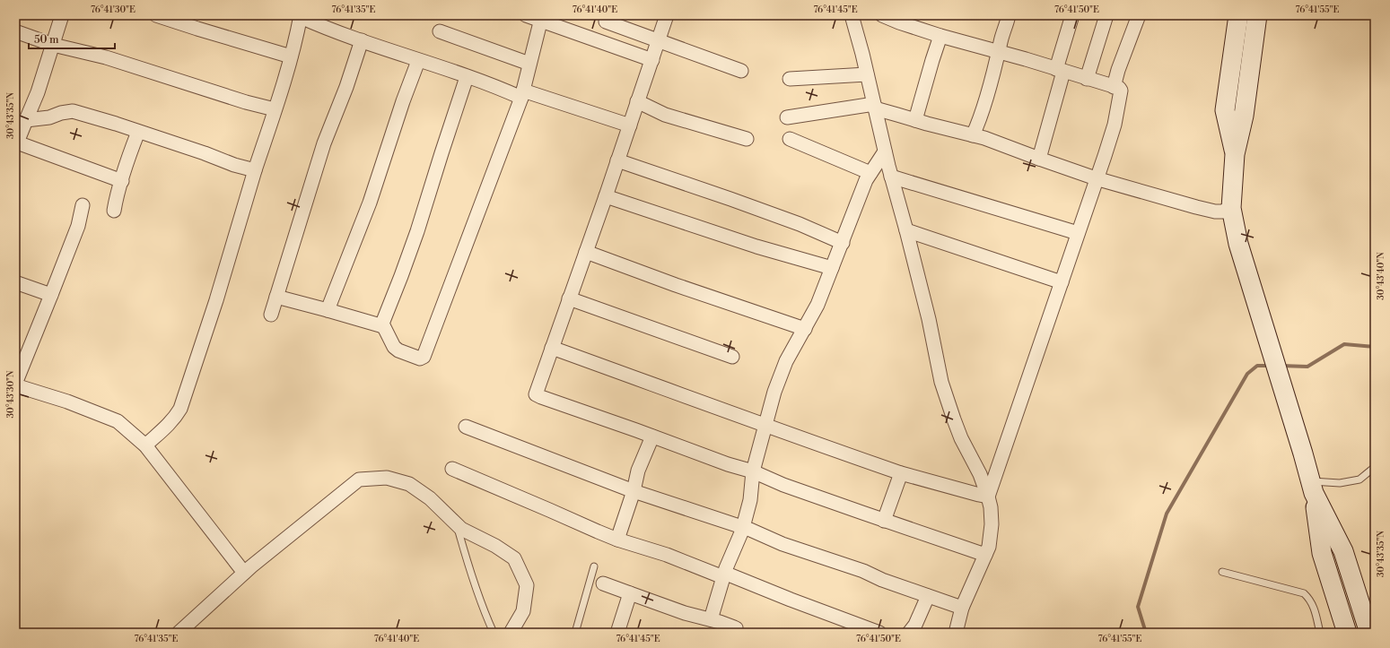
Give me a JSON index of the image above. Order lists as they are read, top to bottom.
{
  "scale_bar": "50 m",
  "coordinates": [
    "76°41'30\"E",
    "76°41'35\"E",
    "76°41'40\"E",
    "76°41'45\"E",
    "76°41'50\"E",
    "76°41'55\"E",
    "30°43'35\"N",
    "30°43'40\"N",
    "30°43'30\"N"
  ]
}
